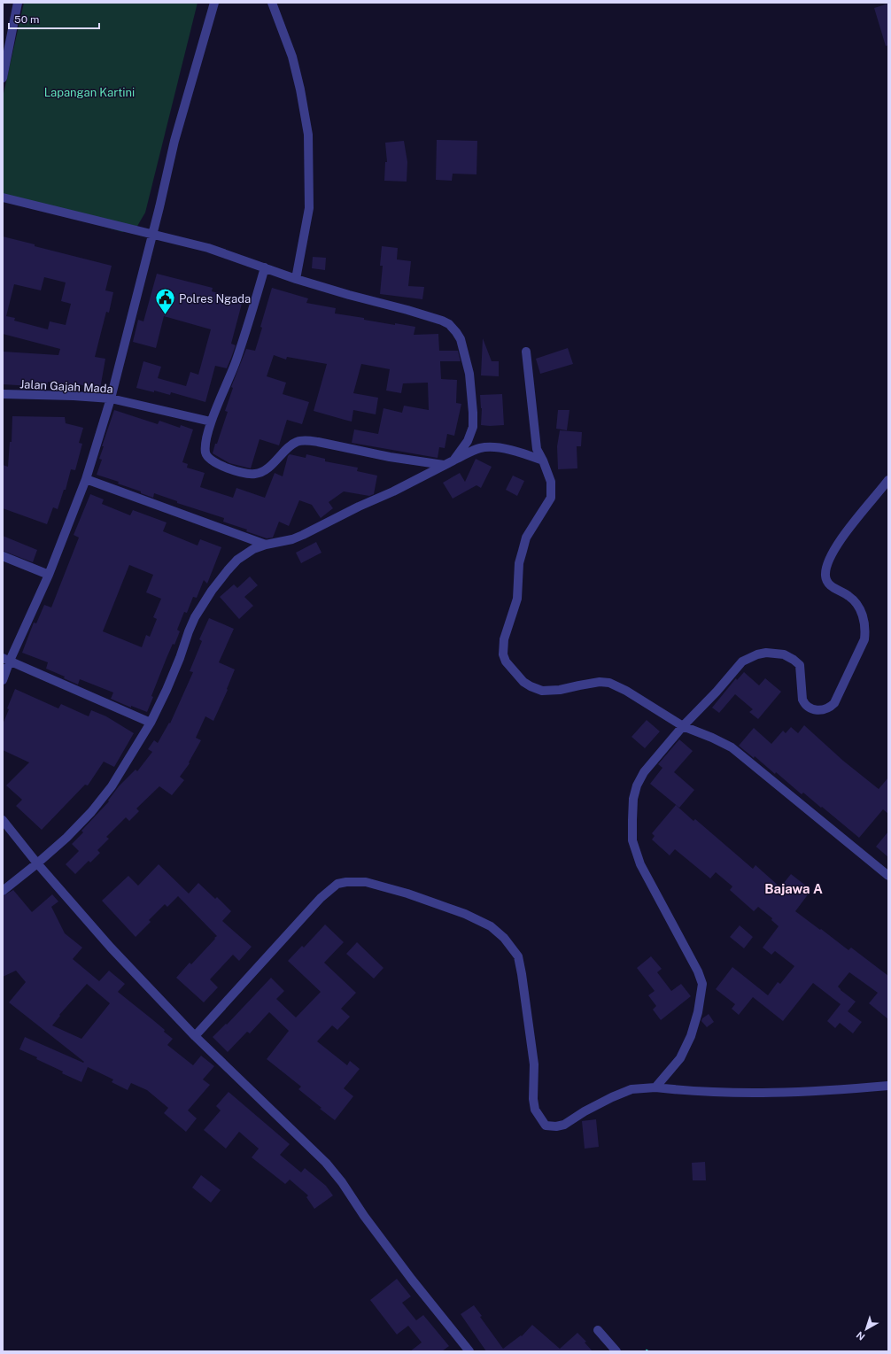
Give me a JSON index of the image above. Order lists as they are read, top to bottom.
{
  "streets": {
    "street": ["Jalan Gajah Mada"]
  },
  "districts": ["Bajawa A"],
  "parks": ["Lapangan Kartini"],
  "places": {
    "public building": ["Polres Ngada"]
  },
  "scale_bar": "50 m",
  "north": "bottom left"
}
